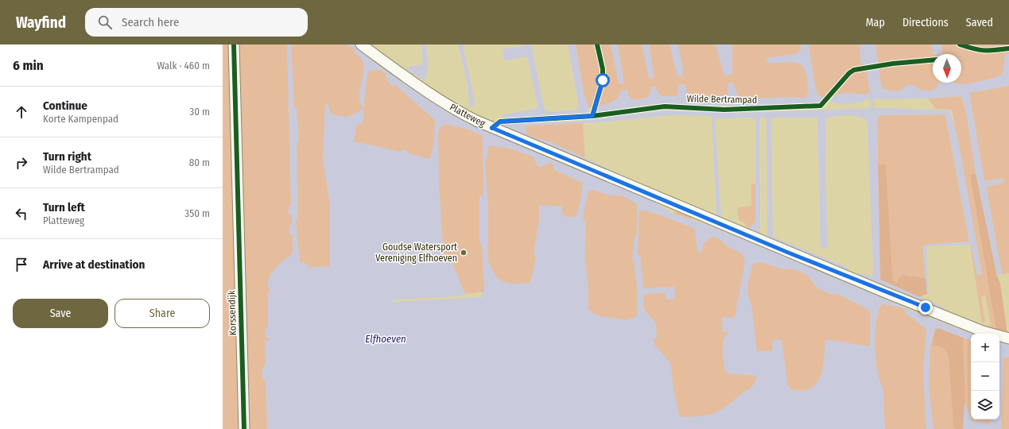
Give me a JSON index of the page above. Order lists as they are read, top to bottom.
{
  "streets": {
    "street": ["Platteweg", "Korssendijk"],
    "cycle path": ["Wilde Bertrampad"]
  },
  "water": ["Elfhoeven"],
  "places": ["Goudse Watersport Vereniging Elfhoeven"],
  "north": "bottom",
  "page": {
    "header": "Wayfind",
    "search": "Search here",
    "nav": ["Map", "Directions", "Saved"],
    "heading": ["6 min", "Walk · 460 m"],
    "list": [
      ["Continue", "Korte Kampenpad", "30 m"],
      ["Turn right", "Wilde Bertrampad", "80 m"],
      ["Turn left", "Platteweg", "350 m"],
      "Arrive at destination"
    ],
    "buttons": ["Save", "Share"],
    "map_buttons": ["+", "−"]
  }
}
